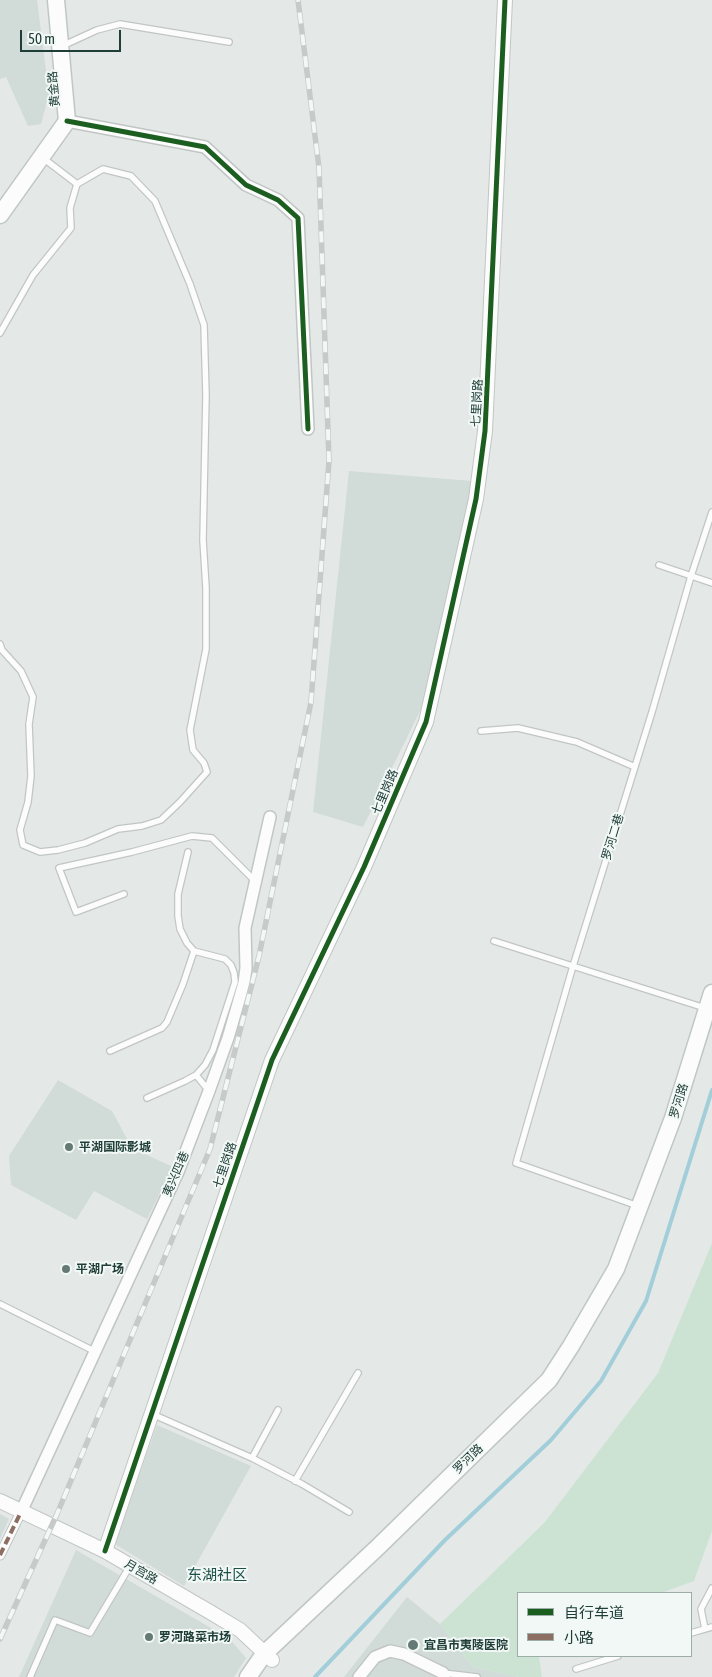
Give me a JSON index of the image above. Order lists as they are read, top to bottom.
{
  "streets": {
    "main road": ["黄金路", "罗河路"],
    "street": ["七里岗路", "夷兴四巷", "月宫路"],
    "lane": ["罗河二巷"]
  },
  "crossings": [
    ["七里岗路", "月宫路"],
    ["罗河二巷", "罗河路"],
    ["罗河路", "月宫路"],
    ["夷兴四巷", "月宫路"]
  ],
  "districts": ["东湖社区"],
  "places": [
    "平湖国际影城",
    "平湖广场",
    "罗河路菜市场",
    "宜昌市夷陵医院"
  ],
  "legend": ["自行车道", "小路"],
  "scale_bar": "50 m"
}
